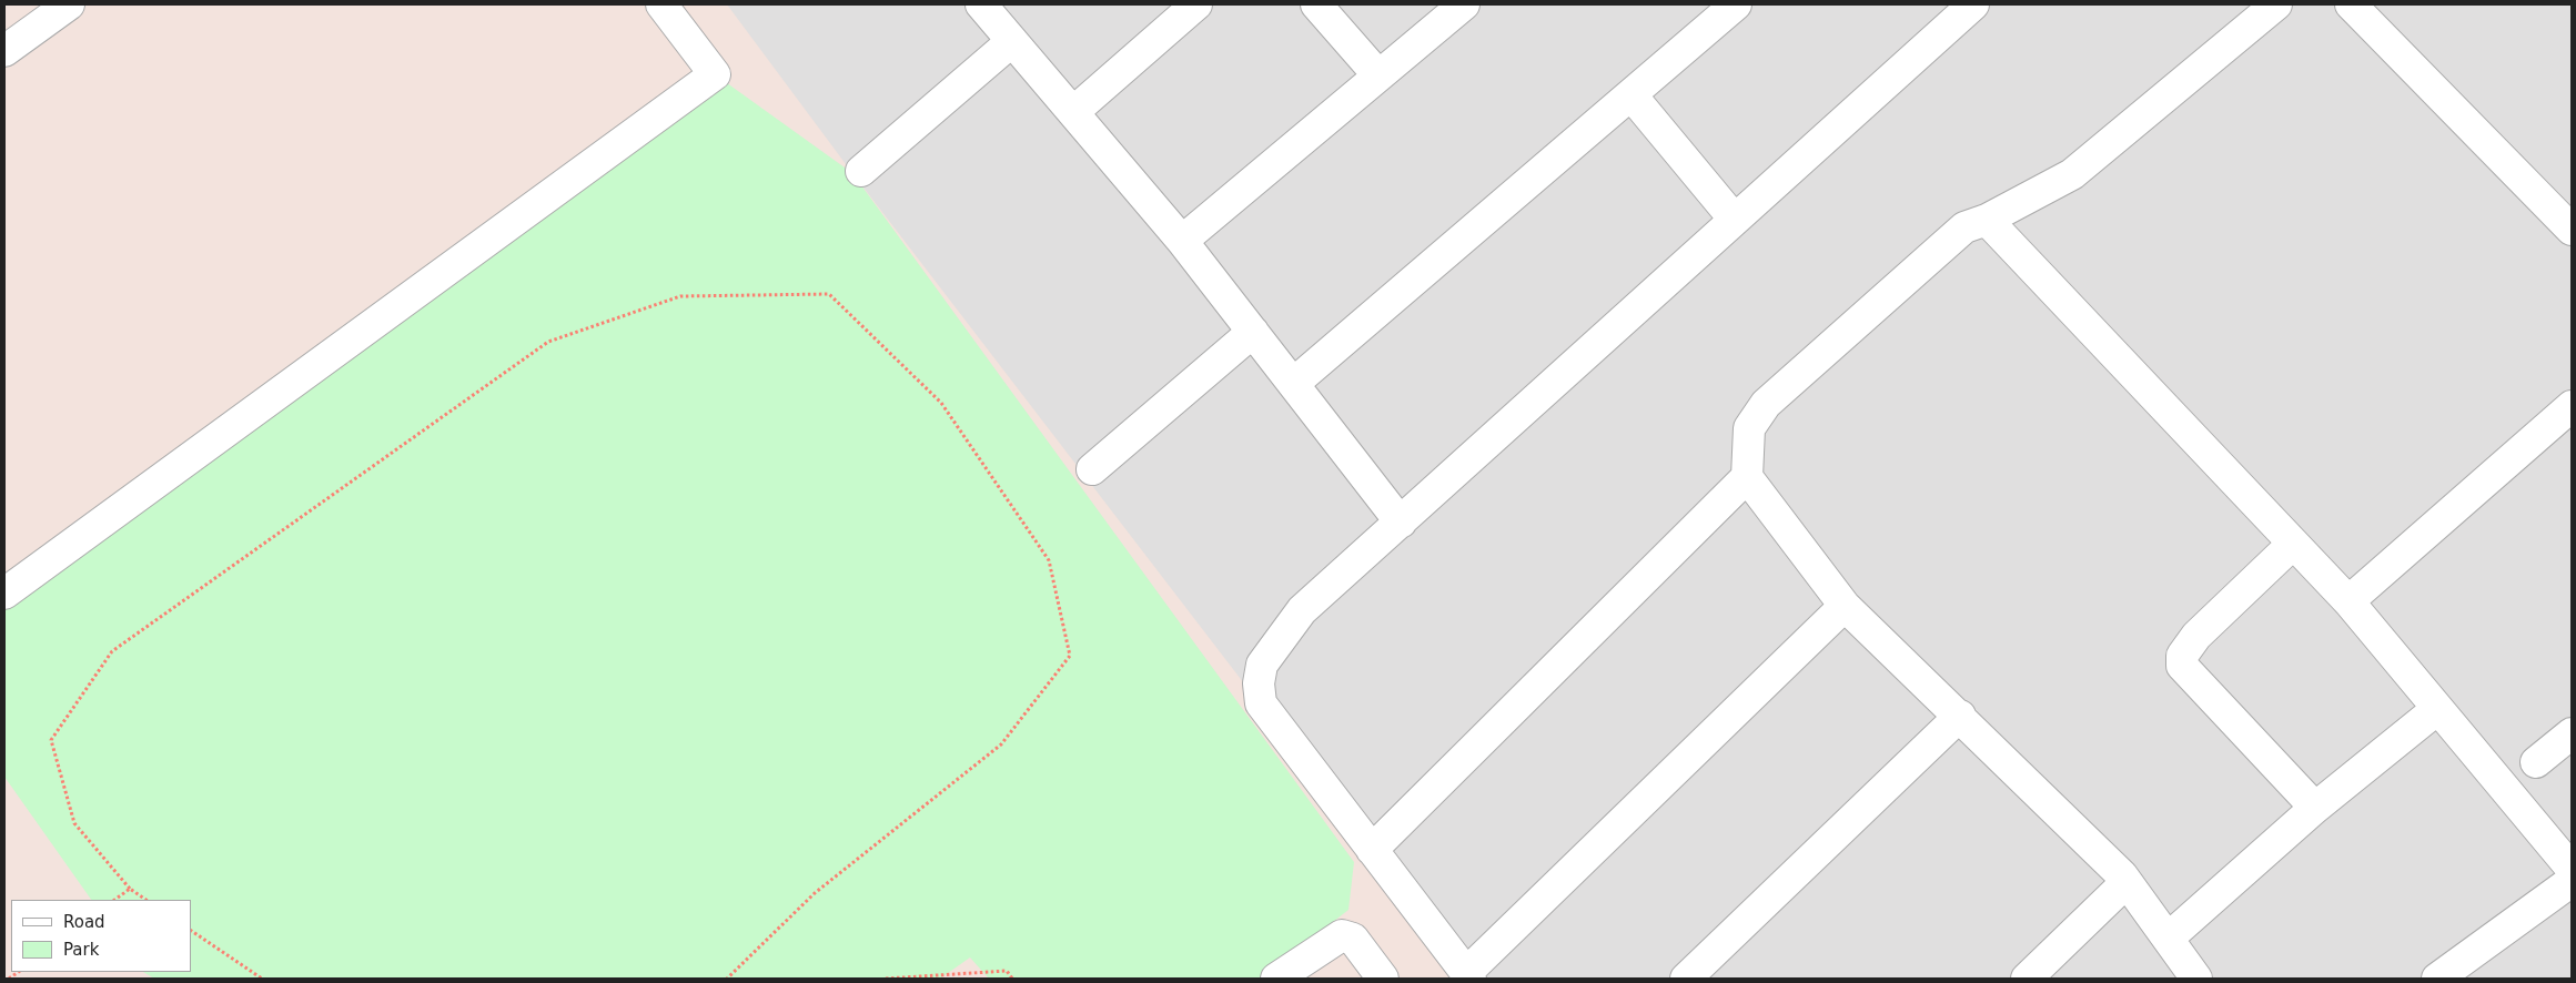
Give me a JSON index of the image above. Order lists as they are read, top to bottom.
{
  "legend": ["Road", "Park"]
}
